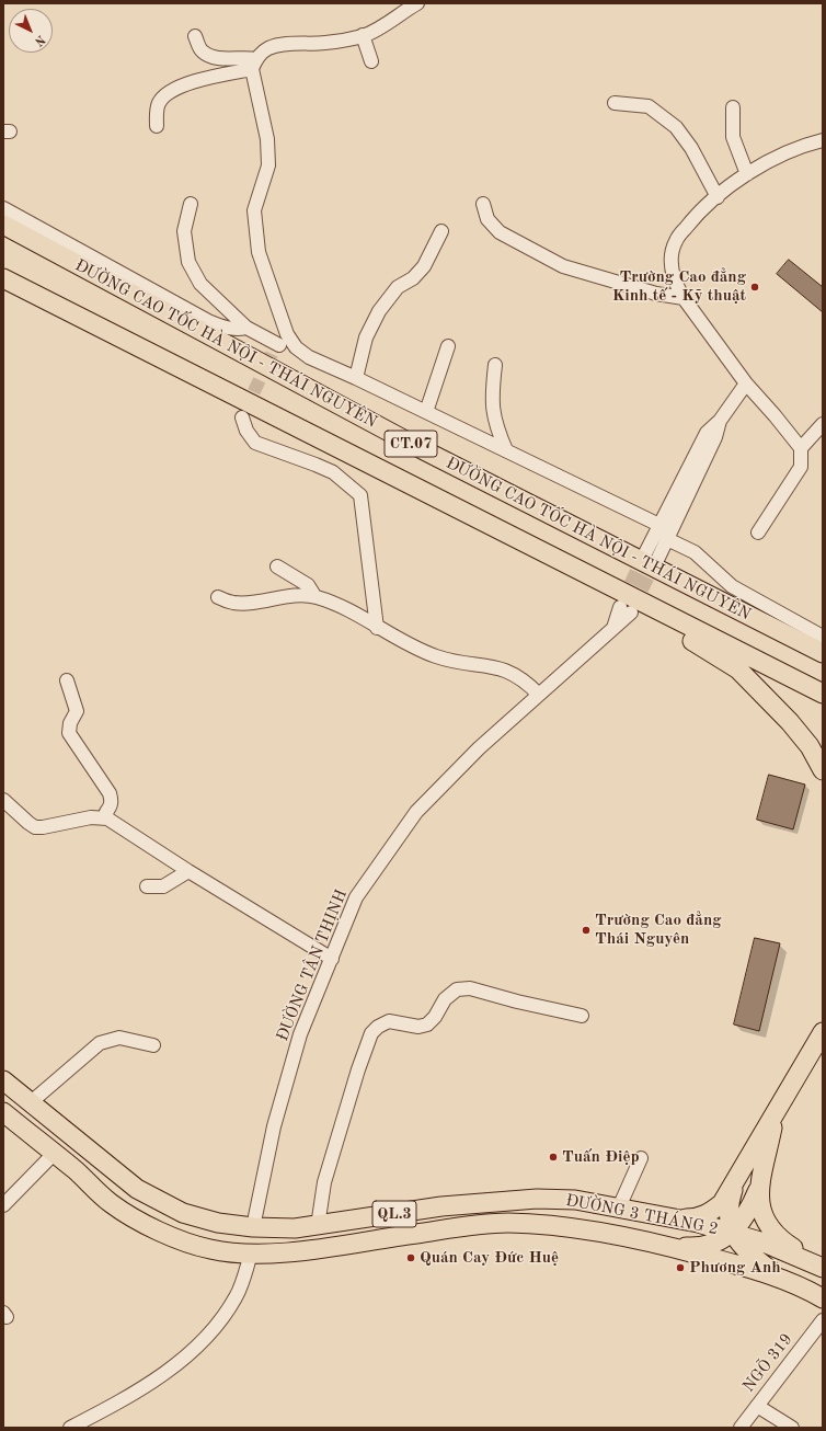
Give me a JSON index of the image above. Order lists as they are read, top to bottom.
{
  "streets": {
    "highway": [
      "ĐƯỜNG CAO TỐC HÀ NỘI - THÁI NGUYÊN",
      "CT.07",
      "QL.3",
      "ĐƯỜNG 3 THÁNG 2"
    ],
    "street": ["ĐƯỜNG TÂN THỊNH", "NGÕ 319"]
  },
  "crossings": [
    ["ĐƯỜNG TÂN THỊNH", "ĐƯỜNG 3 THÁNG 2"]
  ],
  "places": [
    "Trường Cao đẳng Kinh tế - Kỹ thuật",
    "Trường Cao đẳng Thái Nguyên",
    "Tuấn Điệp",
    "Quán Cay Đức Huệ",
    "Phương Anh"
  ],
  "north": "bottom right"
}
